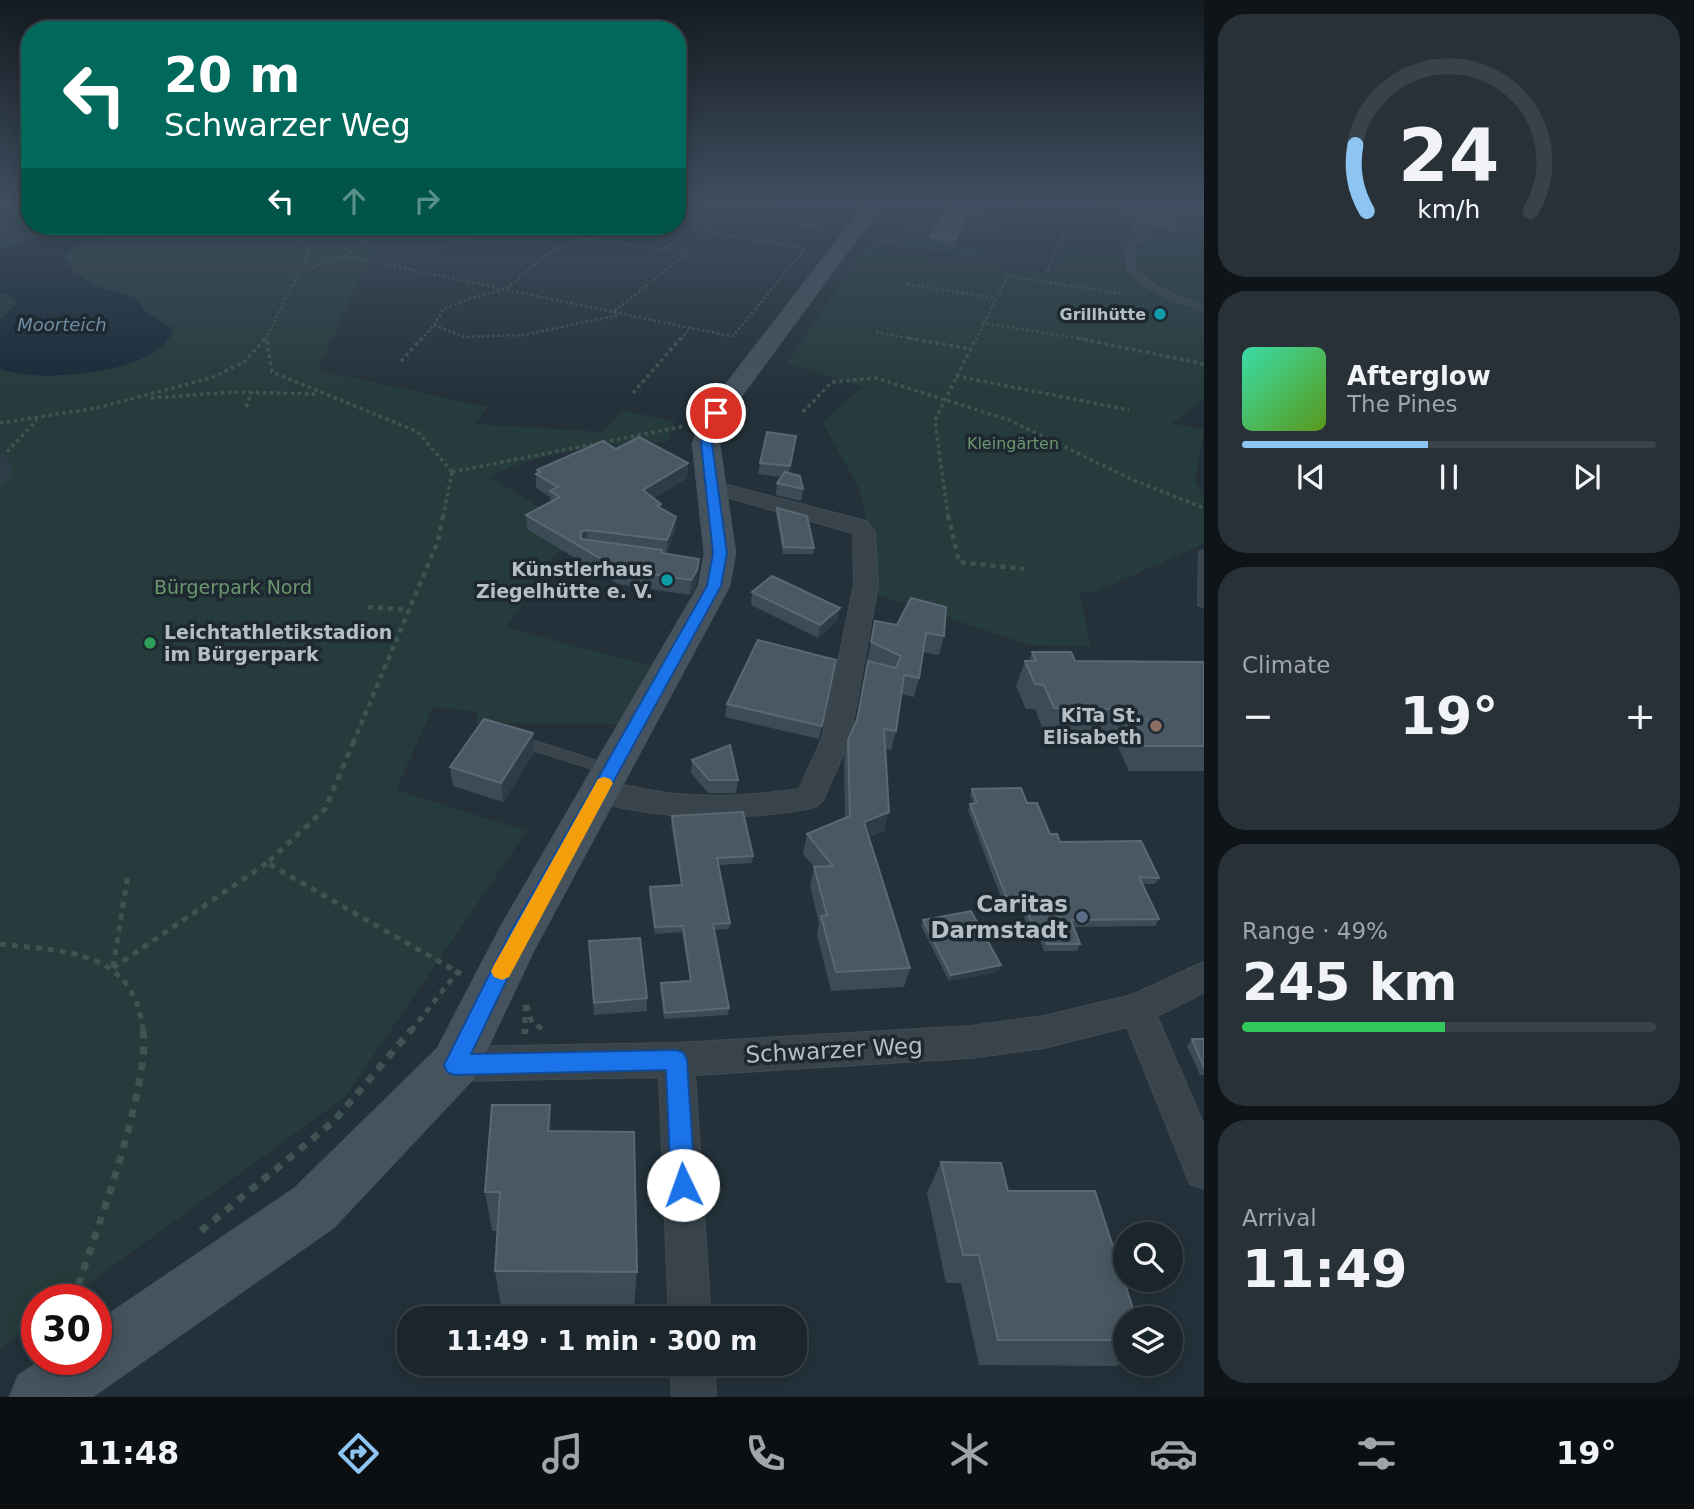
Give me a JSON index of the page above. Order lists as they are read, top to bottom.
{
  "streets": {
    "street": ["Schwarzer Weg"]
  },
  "water": ["Moorteich"],
  "parks": ["Kleingärten", "Bürgerpark Nord"],
  "places": [
    "Grillhütte",
    "Künstlerhaus Ziegelhütte e. V.",
    "Leichtathletikstadion im Bürgerpark",
    "KiTa St. Elisabeth",
    "Caritas Darmstadt"
  ],
  "page": {
    "turn": ["20 m", "Schwarzer Weg"],
    "song": ["Afterglow", "The Pines"],
    "tile": [
      "Climate",
      ["Range · 49%", "245 km"],
      ["Arrival", "11:49"]
    ],
    "heat": ["−", "19°", "+"],
    "limit": "30",
    "trip": "11:49 · 1 min · 300 m",
    "tabs": ["11:48", "19°"],
    "gauge": ["24", "km/h"]
  }
}
